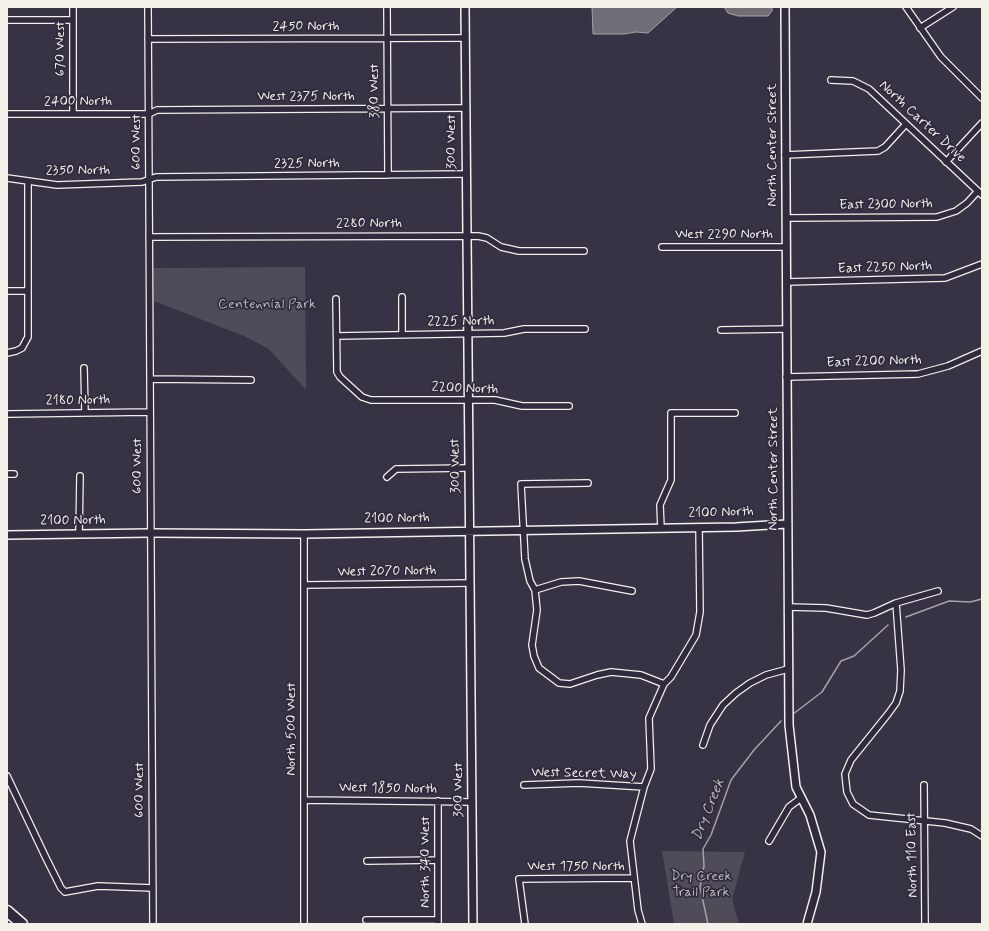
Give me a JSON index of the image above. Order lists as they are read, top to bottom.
{
  "streets": {
    "street": [
      "2450 North",
      "670 West",
      "380 West",
      "West 2375 North",
      "2400 North",
      "North Carter Drive",
      "600 West",
      "300 West",
      "North Center Street",
      "2325 North",
      "2350 North",
      "East 2300 North",
      "2280 North",
      "West 2290 North",
      "East 2250 North",
      "2225 North",
      "East 2200 North",
      "2200 North",
      "2180 North",
      "2100 North",
      "West 2070 North",
      "North 500 West",
      "West Secret Way",
      "West 1850 North",
      "North 110 East",
      "North 340 West",
      "West 1750 North"
    ]
  },
  "crossings": [
    ["2450 North", "380 West"],
    ["2450 North", "600 West"],
    ["2450 North", "300 West"],
    ["670 West", "2400 North"],
    ["380 West", "West 2375 North"],
    ["380 West", "2325 North"],
    ["West 2375 North", "2400 North"],
    ["West 2375 North", "600 West"],
    ["West 2375 North", "300 West"],
    ["2400 North", "600 West"],
    ["North Carter Drive", "East 2300 North"],
    ["600 West", "2325 North"],
    ["600 West", "2350 North"],
    ["600 West", "2280 North"],
    ["600 West", "2180 North"],
    ["600 West", "2100 North"],
    ["300 West", "2325 North"],
    ["300 West", "2280 North"],
    ["300 West", "2225 North"],
    ["300 West", "2200 North"],
    ["300 West", "2100 North"],
    ["300 West", "West 2070 North"],
    ["300 West", "West 1850 North"],
    ["North Center Street", "East 2300 North"],
    ["North Center Street", "West 2290 North"],
    ["North Center Street", "East 2250 North"],
    ["North Center Street", "East 2200 North"],
    ["North Center Street", "2100 North"],
    ["2325 North", "2350 North"],
    ["2225 North", "2200 North"],
    ["2100 North", "North 500 West"],
    ["West 2070 North", "North 500 West"],
    ["North 500 West", "West 1850 North"],
    ["West 1850 North", "North 340 West"]
  ],
  "water": ["Dry Creek"],
  "parks": ["Centennial Park", "Dry Creek Trail Park"]
}
